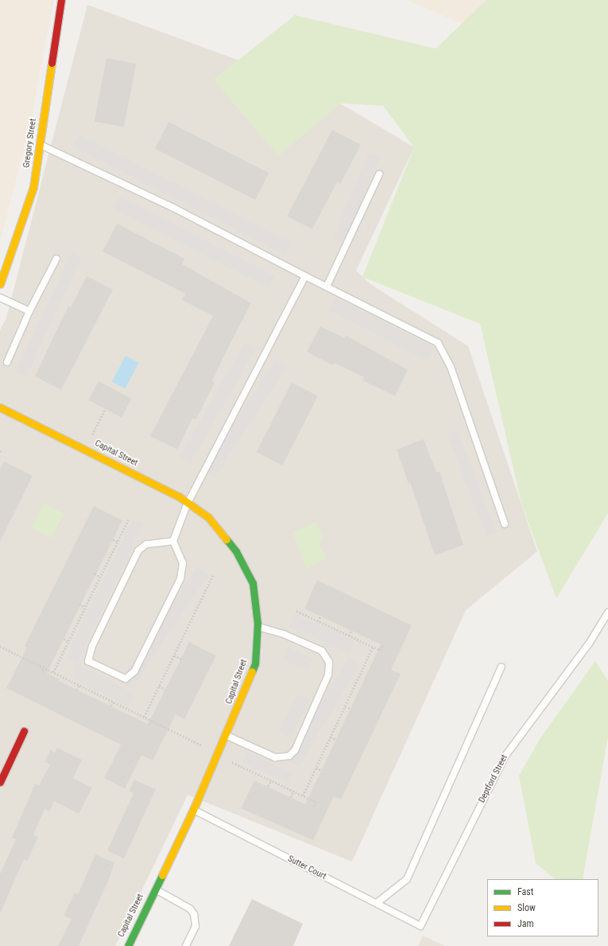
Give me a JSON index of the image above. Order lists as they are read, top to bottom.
{
  "streets": {
    "street": ["Gregory Street", "Capital Street"],
    "lane": ["Deptford Street", "Sutter Court"]
  },
  "crossings": [
    ["Capital Street", "Sutter Court"],
    ["Deptford Street", "Sutter Court"]
  ],
  "legend": ["Fast", "Slow", "Jam"]
}
